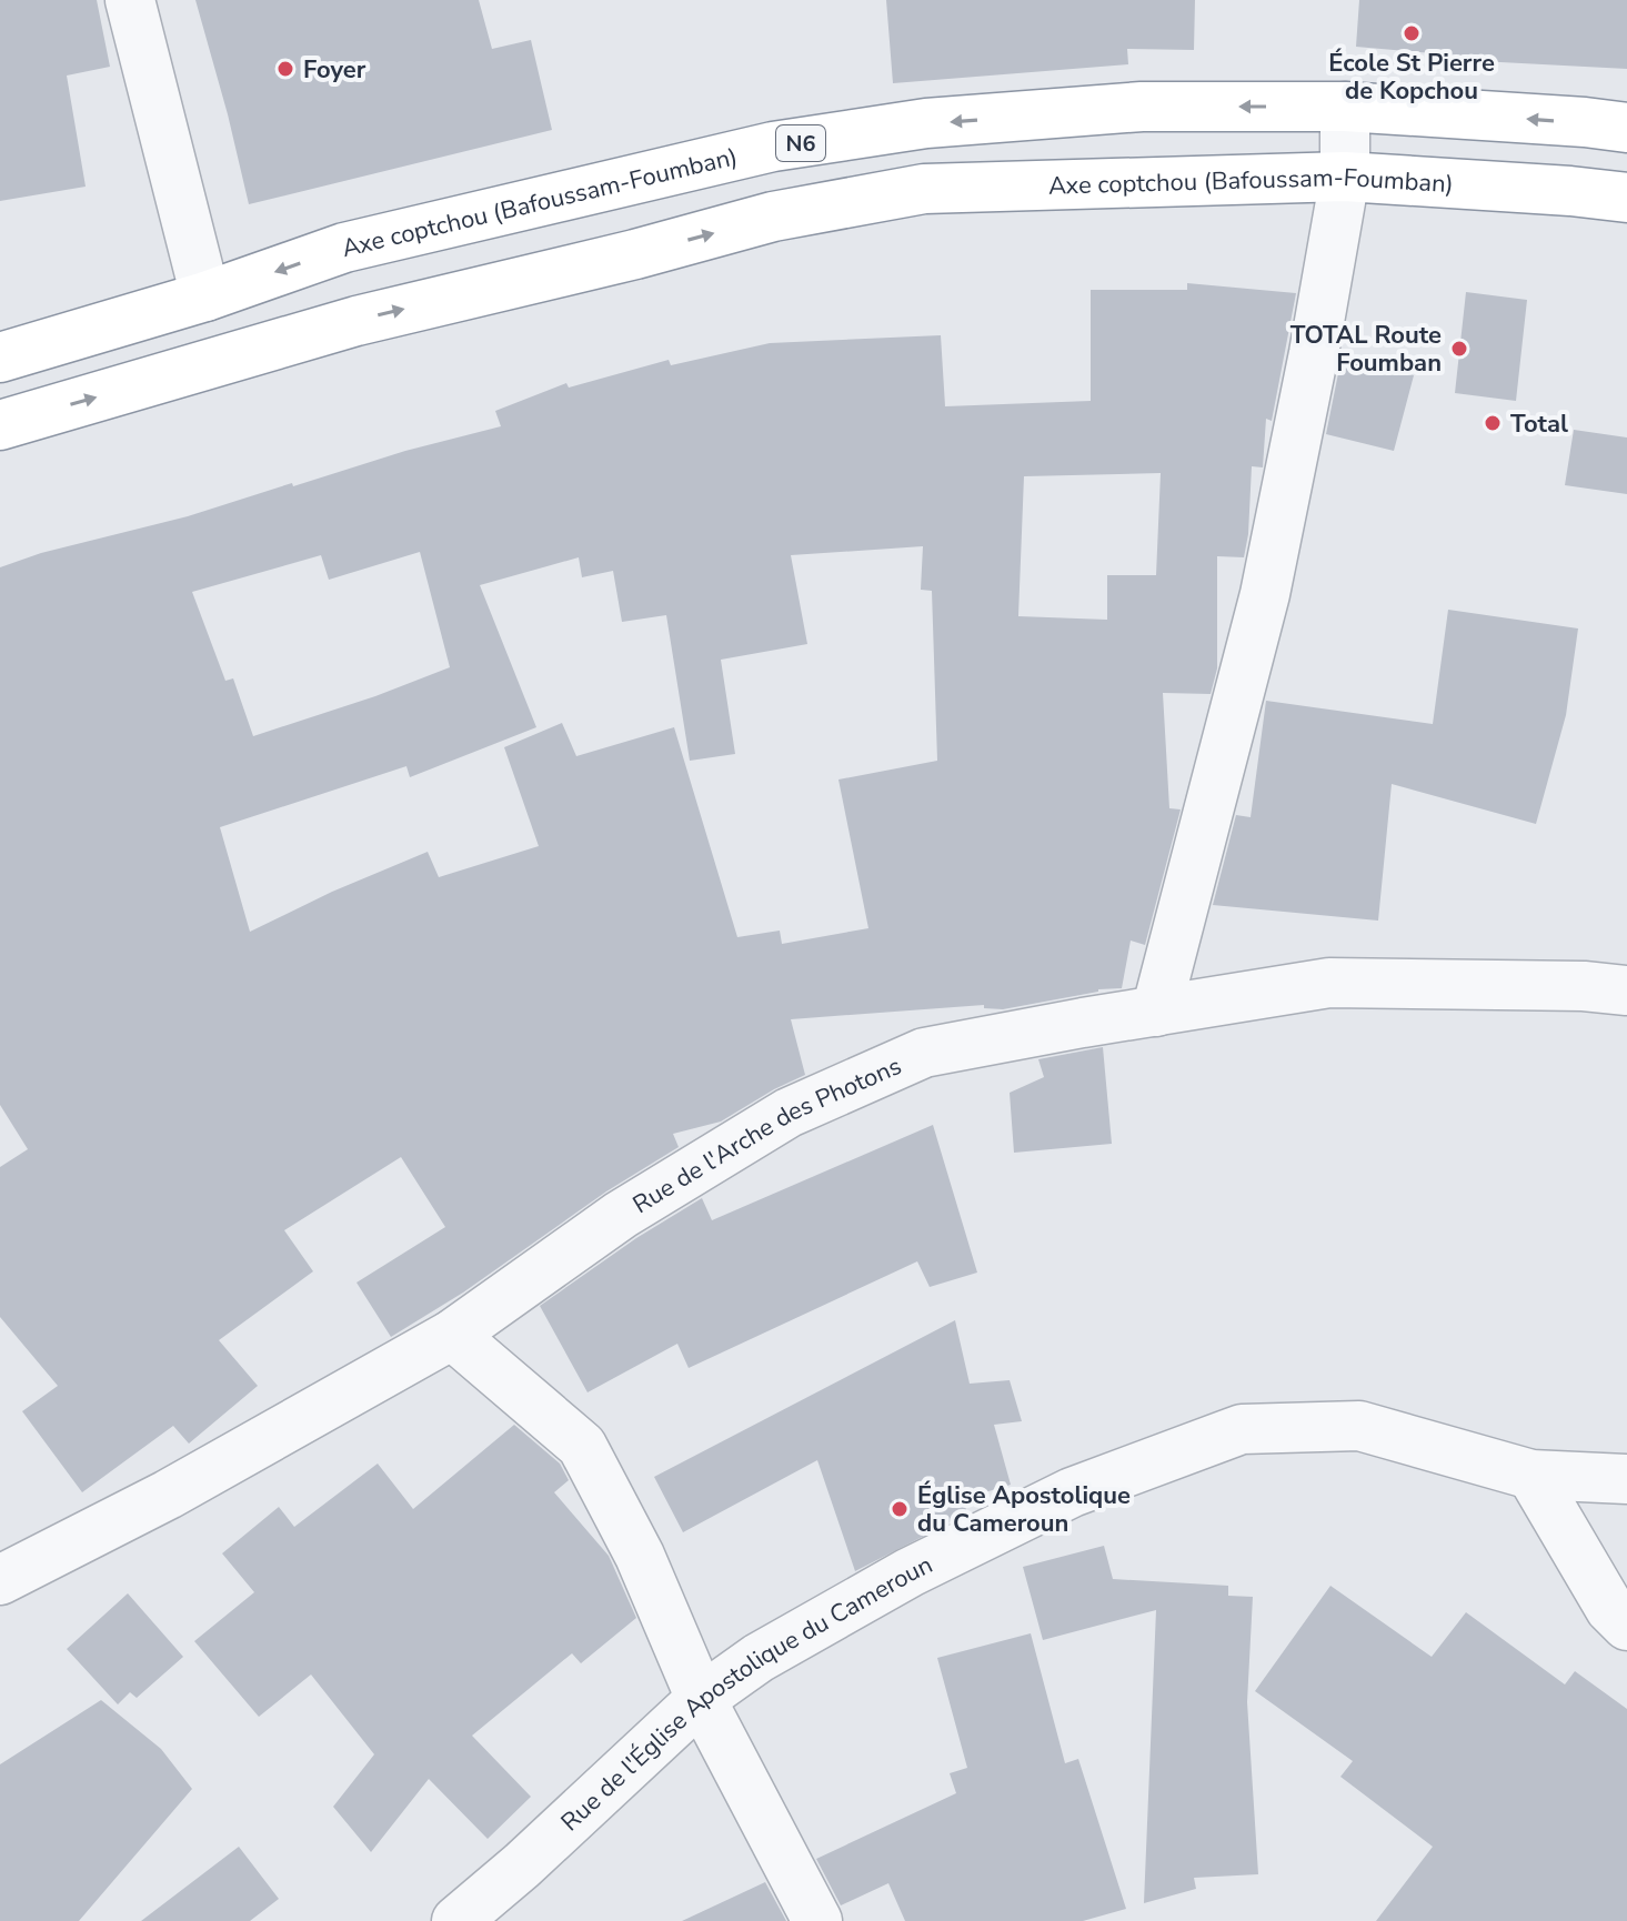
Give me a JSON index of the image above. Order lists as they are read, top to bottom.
{
  "streets": {
    "highway": ["N6", "Axe coptchou (Bafoussam-Foumban)"],
    "street": ["Rue de l'Arche des Photons", "Rue de l'Église Apostolique du Cameroun"]
  },
  "places": [
    "École St Pierre de Kopchou",
    "Foyer",
    "TOTAL Route Foumban",
    "Total",
    "Église Apostolique du Cameroun"
  ]
}
